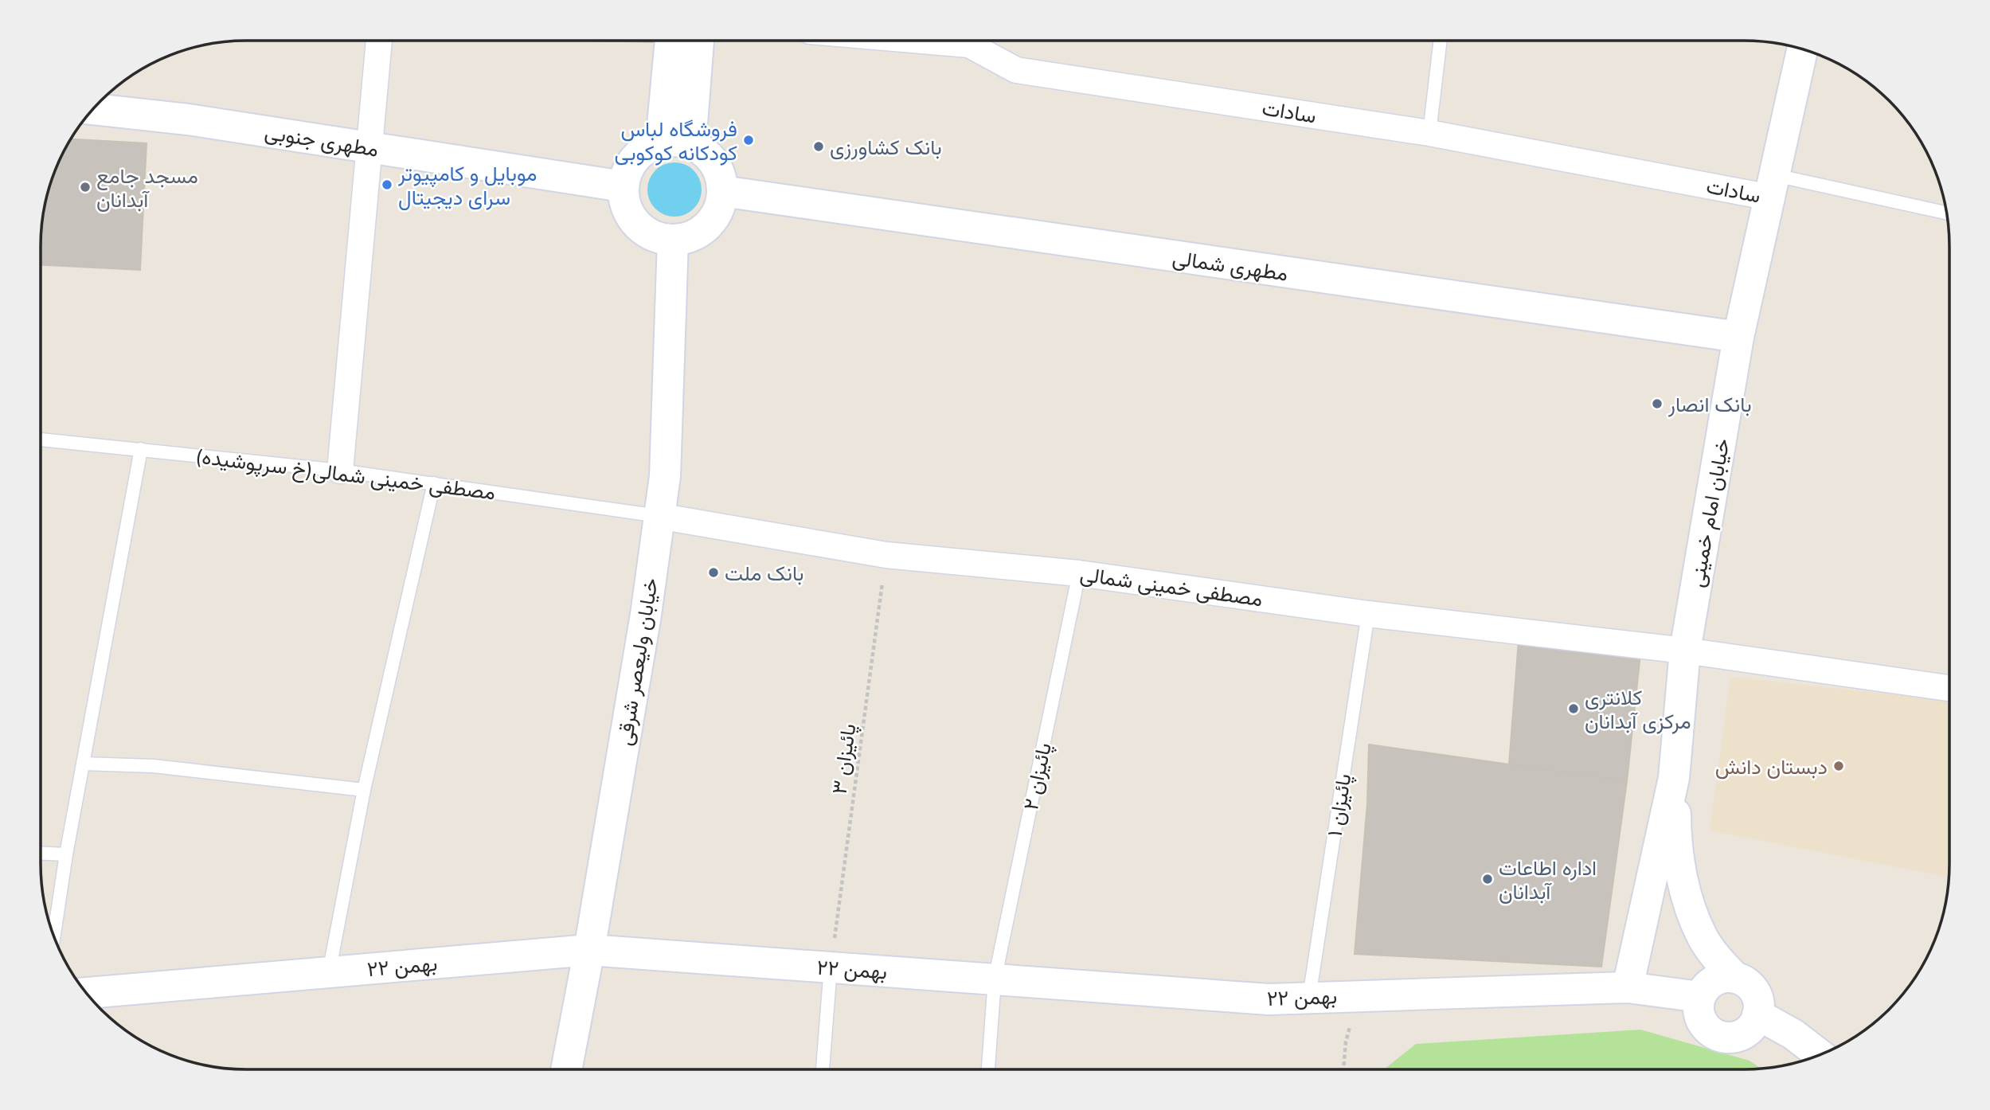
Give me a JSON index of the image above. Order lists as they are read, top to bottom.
{
  "streets": {
    "main road": [
      "مطهری جنوبی",
      "مطهری شمالی",
      "خیابان امام خمینی",
      "خیابان ولیعصر شرقی",
      "۲۲ بهمن"
    ],
    "street": ["سادات", "مصطفی خمینی شمالی"],
    "lane": ["مصطفی خمینی شمالی(خ سرپوشیده)", "پائیزان ۲", "پائیزان ۱"],
    "path": ["پائیزان ۳"]
  },
  "crossings": [
    ["سادات", "خیابان امام خمینی"],
    ["مطهری جنوبی", "مطهری شمالی"],
    ["مطهری جنوبی", "خیابان ولیعصر شرقی"],
    ["مطهری شمالی", "خیابان امام خمینی"],
    ["مطهری شمالی", "خیابان ولیعصر شرقی"],
    ["مصطفی خمینی شمالی(خ سرپوشیده)", "مصطفی خمینی شمالی"],
    ["مصطفی خمینی شمالی(خ سرپوشیده)", "خیابان ولیعصر شرقی"],
    ["خیابان امام خمینی", "مصطفی خمینی شمالی"],
    ["خیابان امام خمینی", "۲۲ بهمن"],
    ["مصطفی خمینی شمالی", "خیابان ولیعصر شرقی"],
    ["مصطفی خمینی شمالی", "پائیزان ۳"],
    ["مصطفی خمینی شمالی", "پائیزان ۲"],
    ["مصطفی خمینی شمالی", "پائیزان ۱"],
    ["خیابان ولیعصر شرقی", "۲۲ بهمن"],
    ["پائیزان ۳", "۲۲ بهمن"],
    ["پائیزان ۲", "۲۲ بهمن"],
    ["پائیزان ۱", "۲۲ بهمن"]
  ],
  "places": [
    "فروشگاه لباس کودکانه کوکوبی",
    "بانک کشاورزی",
    "موبایل و کامپیوتر سرای دیجیتال",
    "مسجد جامع آبدانان",
    "بانک انصار",
    "بانک ملت",
    "کلانتری مرکزی آبدانان",
    "دبستان دانش",
    "اداره اطاعات آبدانان"
  ]
}
